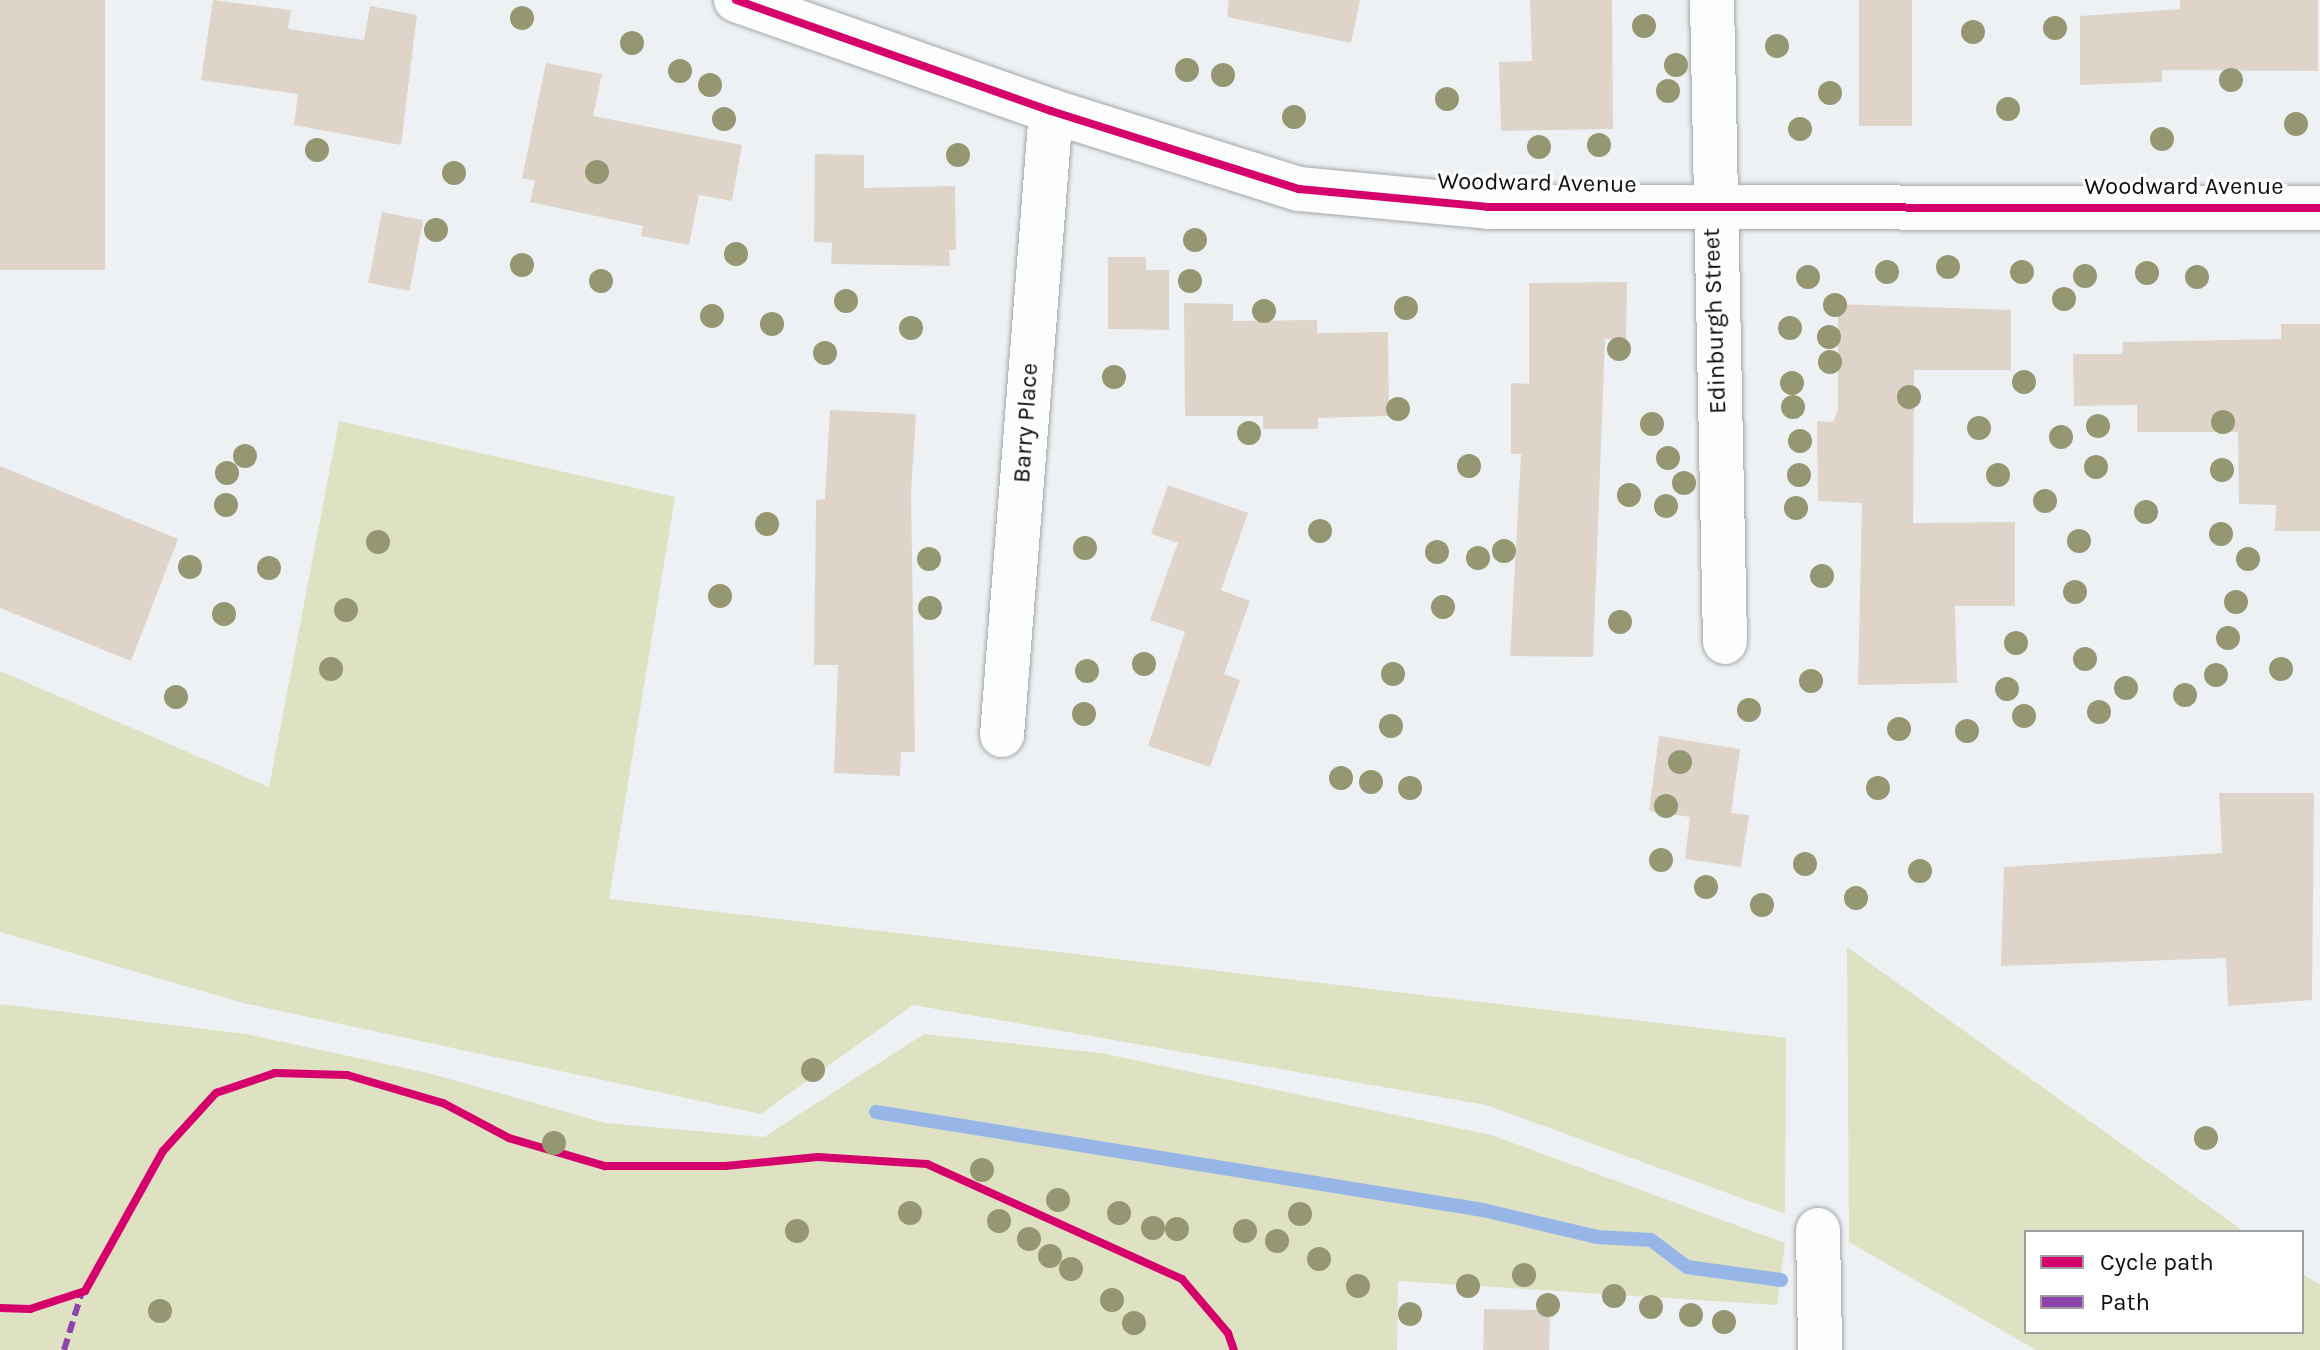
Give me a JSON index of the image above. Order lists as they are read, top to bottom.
{
  "streets": {
    "street": ["Woodward Avenue", "Edinburgh Street", "Barry Place"]
  },
  "crossings": [
    ["Woodward Avenue", "Edinburgh Street"],
    ["Woodward Avenue", "Barry Place"]
  ],
  "legend": ["Cycle path", "Path"]
}
